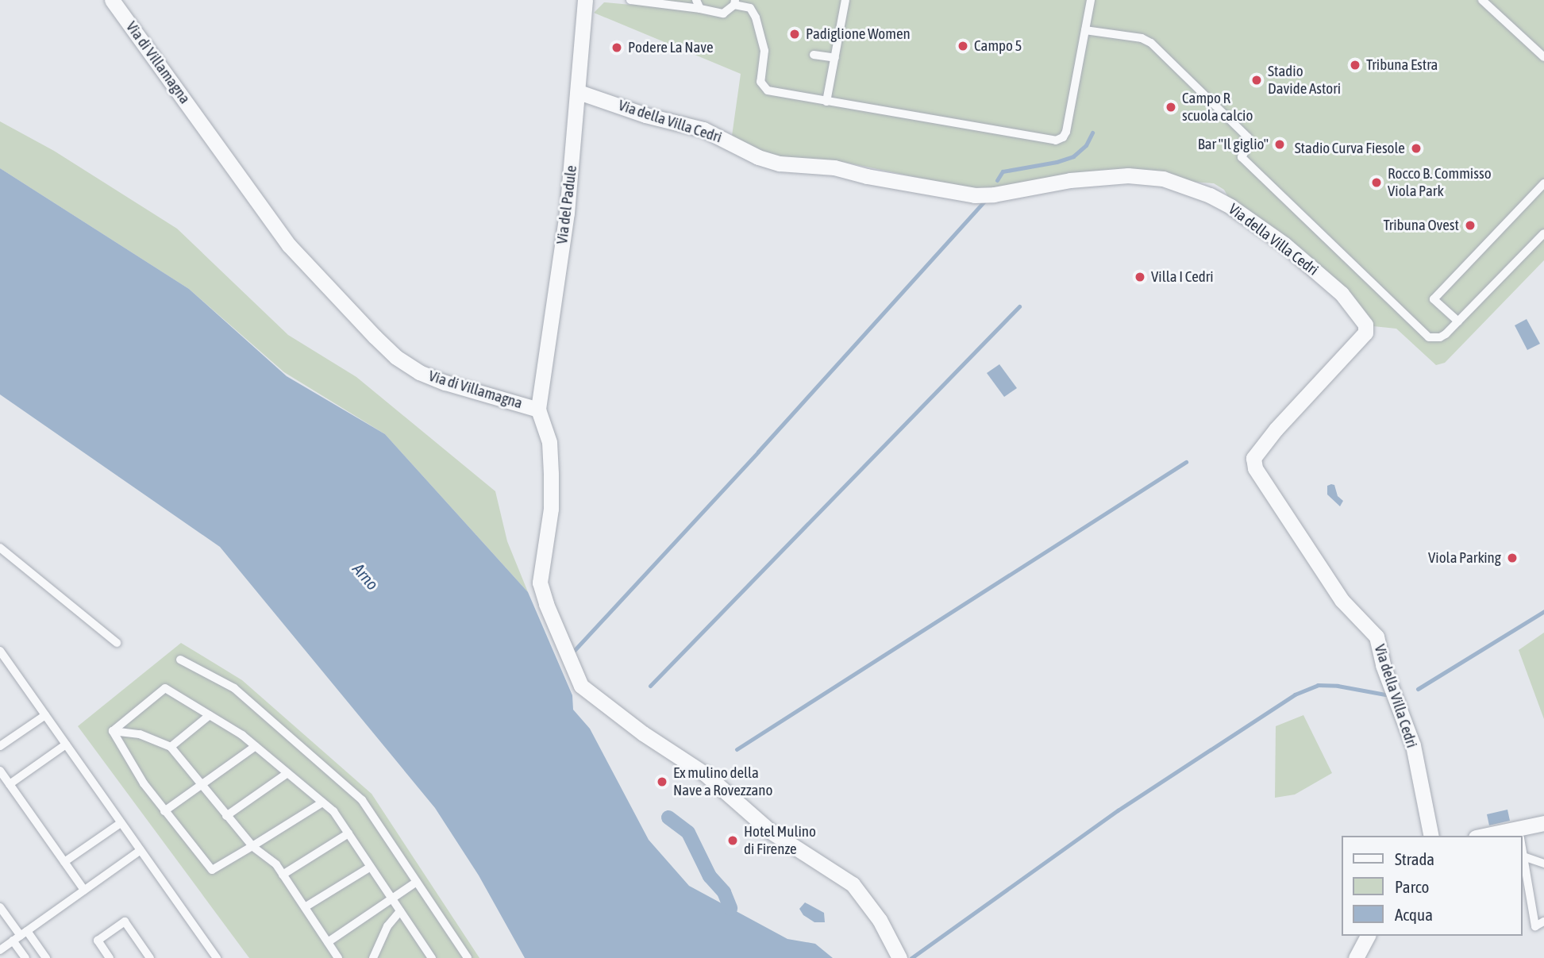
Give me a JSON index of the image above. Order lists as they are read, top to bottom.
{
  "streets": {
    "street": ["Via di Villamagna", "Via della Villa Cedri", "Via del Padule"]
  },
  "crossings": [
    ["Via di Villamagna", "Via del Padule"],
    ["Via della Villa Cedri", "Via del Padule"]
  ],
  "water": ["Arno"],
  "places": [
    "Padiglione Women",
    "Campo 5",
    "Podere La Nave",
    "Tribuna Estra",
    "Stadio Davide Astori",
    "Campo R scuola calcio",
    "Bar \"Il giglio\"",
    "Stadio Curva Fiesole",
    "Rocco B. Commisso Viola Park",
    "Tribuna Ovest",
    "Villa I Cedri",
    "Viola Parking",
    "Ex mulino della Nave a Rovezzano",
    "Hotel Mulino di Firenze"
  ],
  "legend": ["Strada", "Parco", "Acqua"]
}
